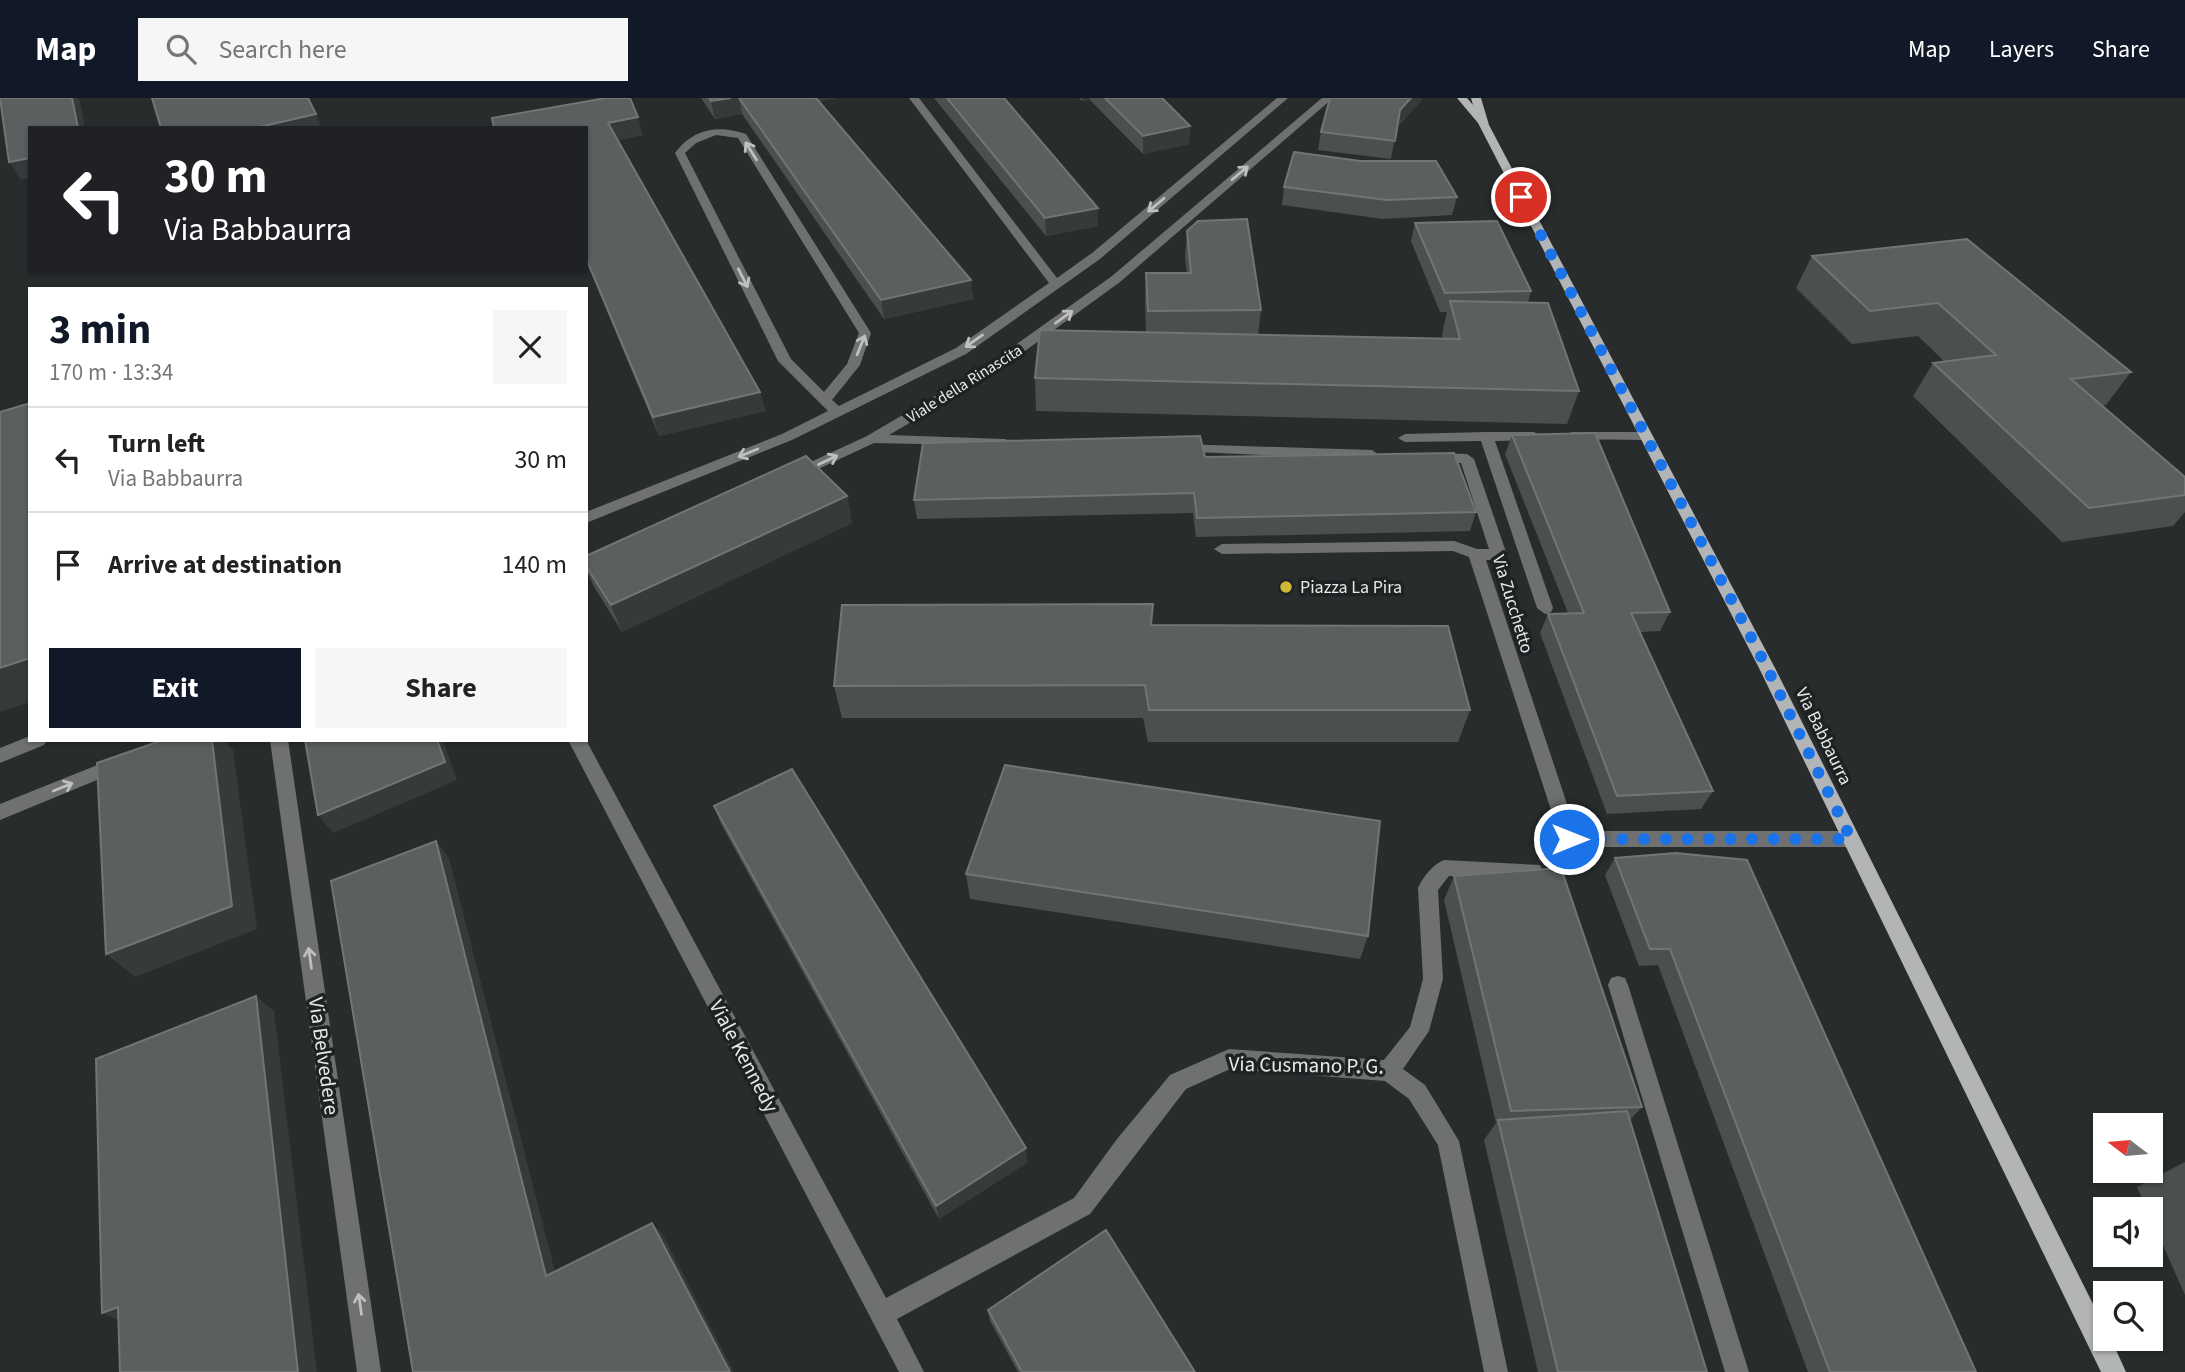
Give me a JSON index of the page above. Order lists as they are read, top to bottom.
{
  "streets": {
    "main road": ["Via Babbaurra"],
    "street": [
      "Viale della Rinascita",
      "Via Zucchetto",
      "Via Belvedere",
      "Viale Kennedy",
      "Via Cusmano P. G."
    ]
  },
  "crossings": [
    ["Via Zucchetto", "Via Babbaurra"],
    ["Viale Kennedy", "Via Cusmano P. G."]
  ],
  "one_way": ["Via Belvedere"],
  "places": ["Piazza La Pira"],
  "north": "left",
  "page": {
    "header": "Map",
    "search": "Search here",
    "nav": ["Map", "Layers", "Share"],
    "turn": ["30 m", "Via Babbaurra"],
    "heading": ["3 min", "170 m · 13:34"],
    "list": [
      {
        "name": "Turn left",
        "note": "Via Babbaurra",
        "value": "30 m"
      },
      {
        "name": "Arrive at destination",
        "value": "140 m"
      }
    ],
    "buttons": ["Exit", "Share"]
  }
}
